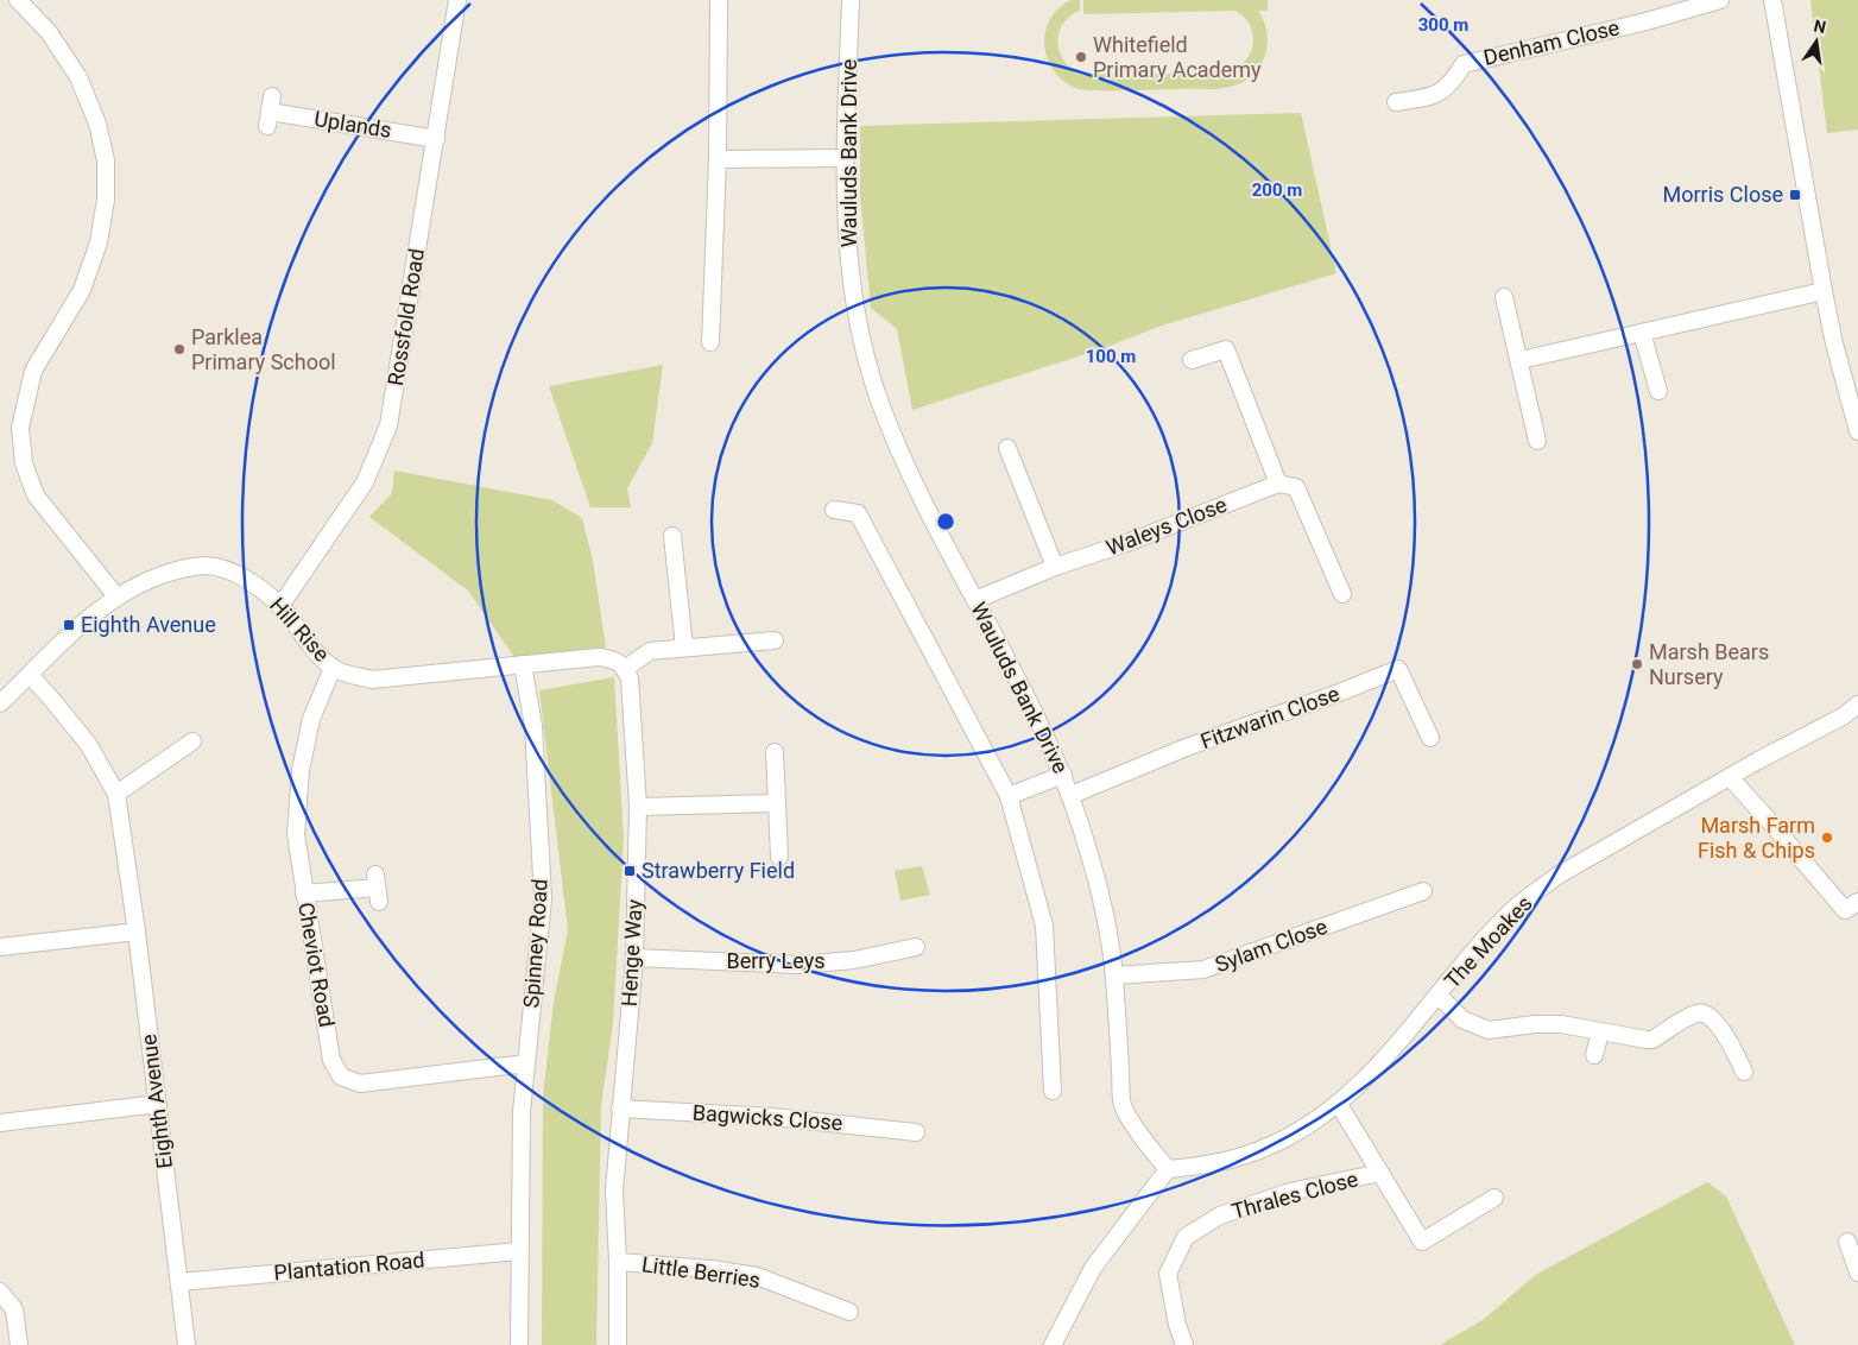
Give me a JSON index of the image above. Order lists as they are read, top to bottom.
{
  "streets": {
    "street": [
      "Denham Close",
      "Uplands",
      "Wauluds Bank Drive",
      "Rossfold Road",
      "Waleys Close",
      "Hill Rise",
      "Fitzwarin Close",
      "The Moakes",
      "Spinney Road",
      "Sylam Close",
      "Henge Way",
      "Berry Leys",
      "Cheviot Road",
      "Eighth Avenue",
      "Bagwicks Close",
      "Thrales Close",
      "Plantation Road",
      "Little Berries"
    ]
  },
  "crossings": [
    ["Uplands", "Rossfold Road"],
    ["Wauluds Bank Drive", "Waleys Close"],
    ["Wauluds Bank Drive", "Fitzwarin Close"],
    ["Wauluds Bank Drive", "The Moakes"],
    ["Wauluds Bank Drive", "Sylam Close"],
    ["Rossfold Road", "Hill Rise"],
    ["Hill Rise", "Cheviot Road"],
    ["Hill Rise", "Eighth Avenue"],
    ["The Moakes", "Thrales Close"],
    ["Spinney Road", "Cheviot Road"],
    ["Spinney Road", "Plantation Road"],
    ["Henge Way", "Berry Leys"],
    ["Henge Way", "Bagwicks Close"],
    ["Henge Way", "Little Berries"],
    ["Eighth Avenue", "Plantation Road"]
  ],
  "places": {
    "other": [
      "Whitefield Primary Academy",
      "Parklea Primary School",
      "Marsh Bears Nursery",
      "Marsh Farm Fish & Chips"
    ],
    "transit": ["Morris Close", "Eighth Avenue", "Strawberry Field"]
  },
  "north": "top",
  "rings": ["300 m", "200 m", "100 m"]
}
